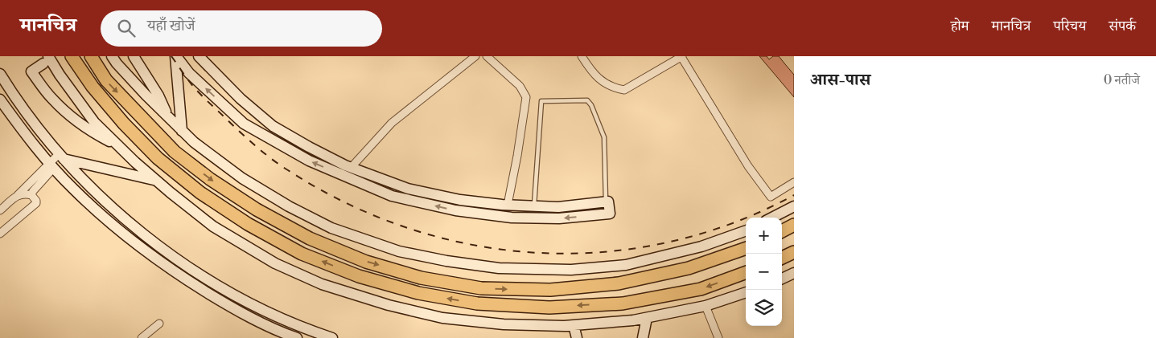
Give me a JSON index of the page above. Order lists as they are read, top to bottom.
{
  "page": {
    "header": "मानचित्र",
    "search": "यहाँ खोजें",
    "nav": [
      "होम",
      "मानचित्र",
      "परिचय",
      "संपर्क"
    ],
    "heading": ["आस-पास", "0 नतीजे"],
    "map_buttons": ["+", "−"]
  }
}
